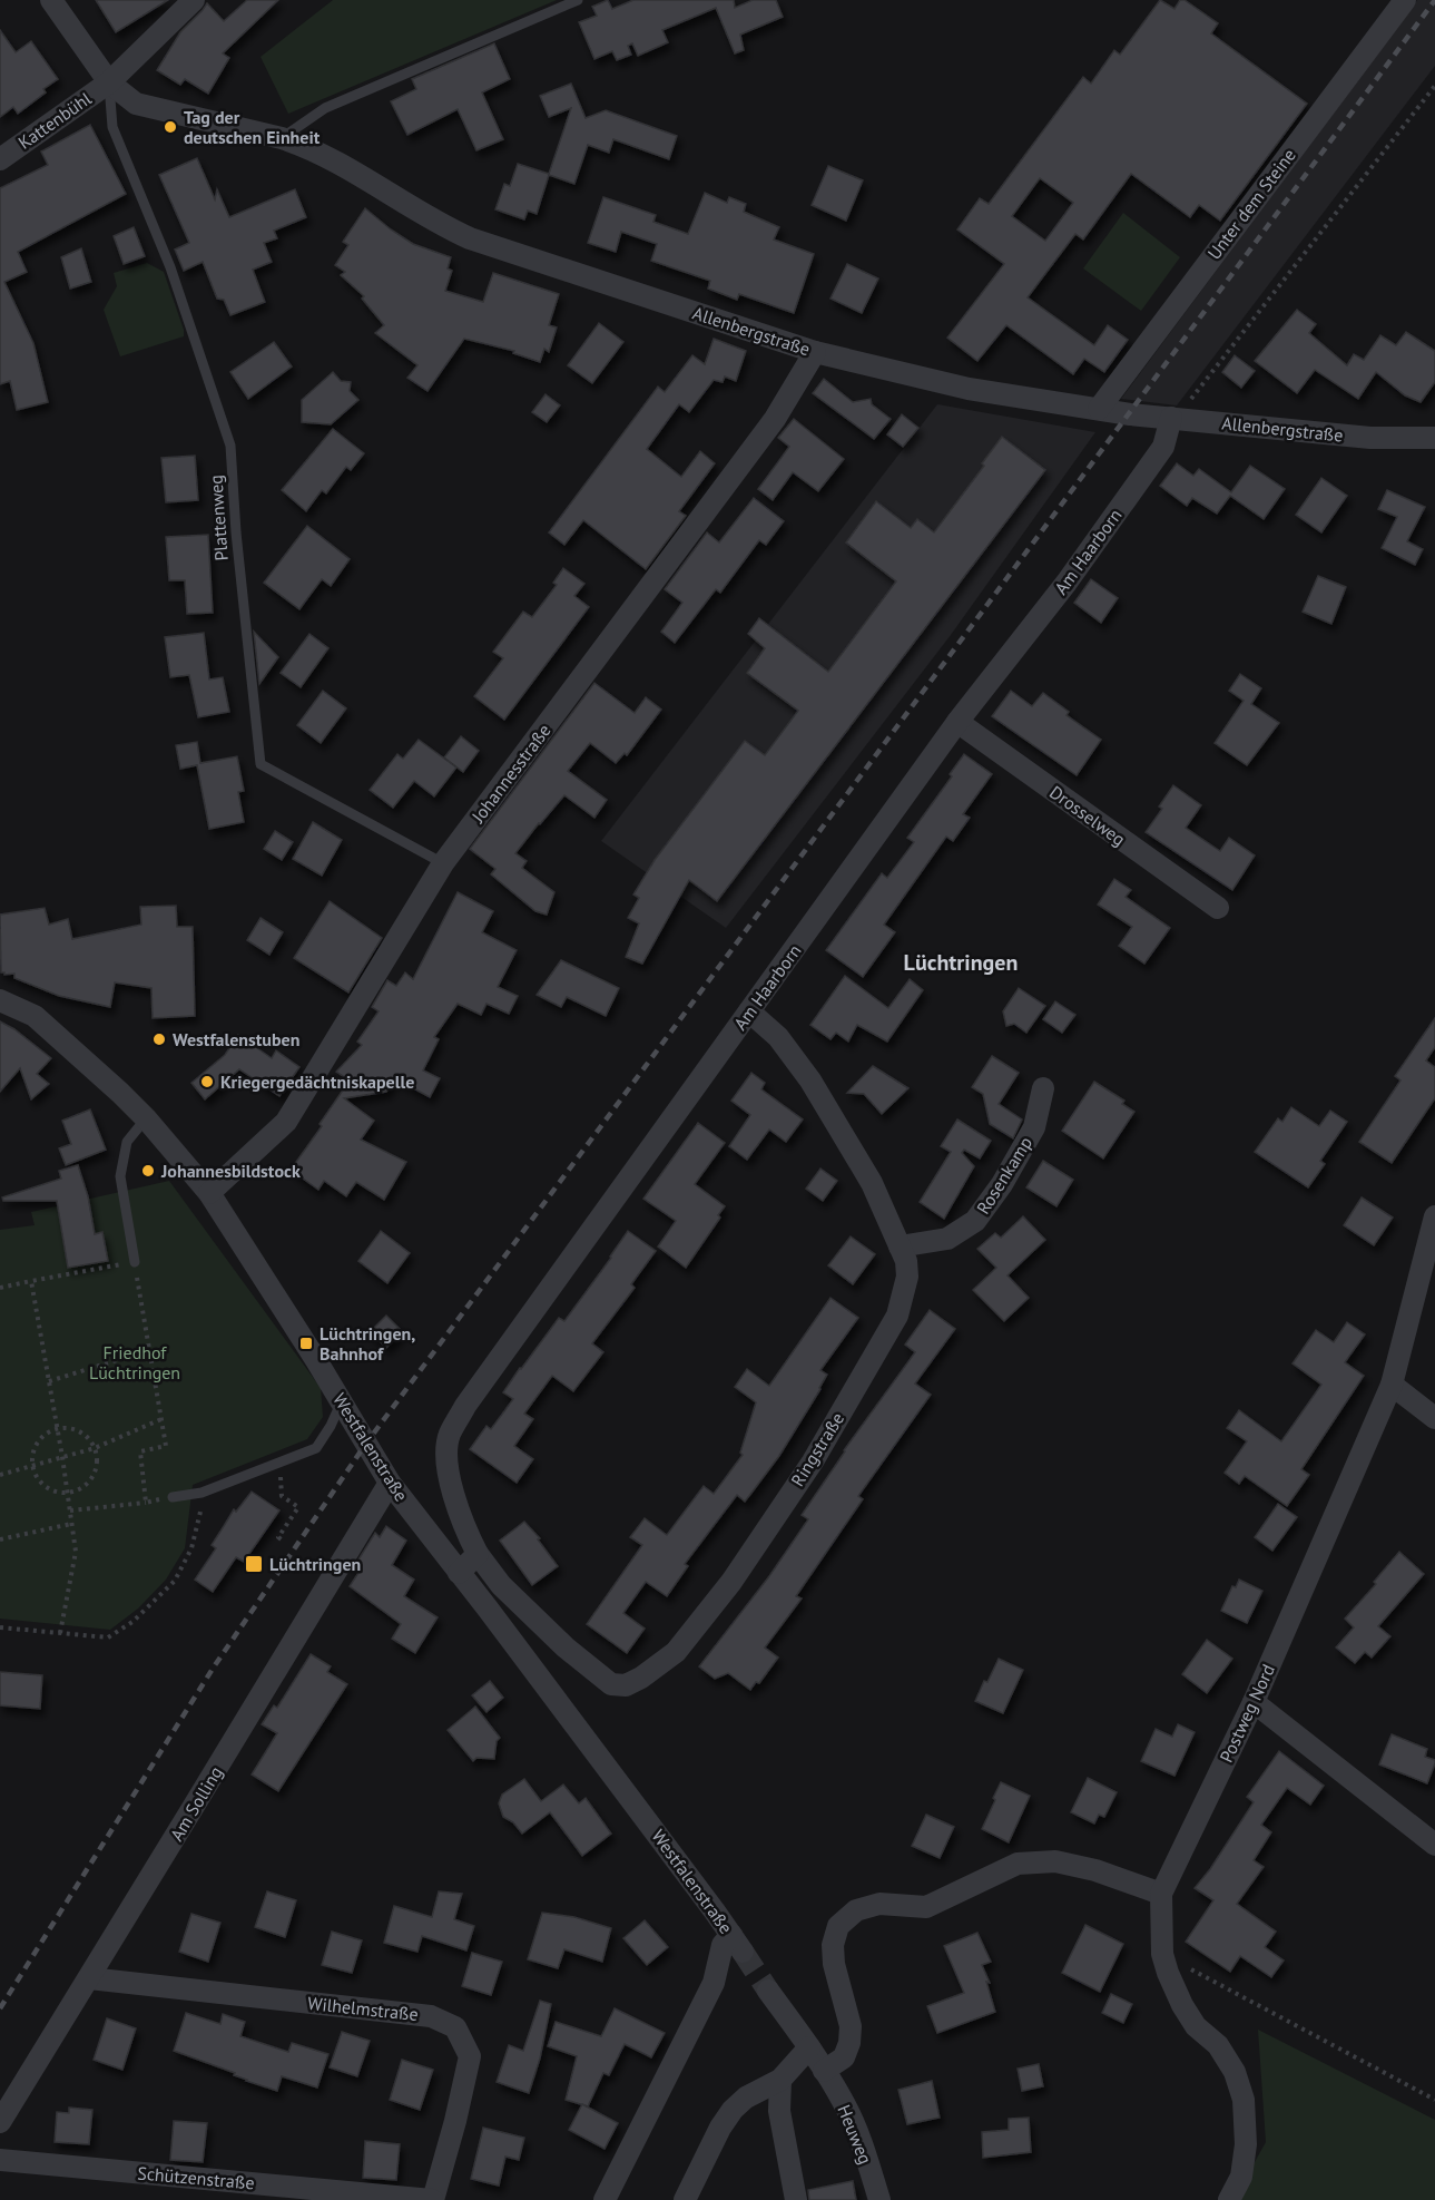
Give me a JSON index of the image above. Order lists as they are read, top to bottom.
{
  "streets": {
    "street": [
      "Kattenbühl",
      "Unter dem Steine",
      "Allenbergstraße",
      "Am Haarborn",
      "Johannesstraße",
      "Drosselweg",
      "Rosenkamp",
      "Westfalenstraße",
      "Ringstraße",
      "Postweg Nord",
      "Am Solling",
      "Wilhelmstraße",
      "Heuweg",
      "Schützenstraße"
    ],
    "lane": ["Plattenweg"]
  },
  "crossings": [
    ["Kattenbühl", "Allenbergstraße"],
    ["Kattenbühl", "Plattenweg"],
    ["Unter dem Steine", "Allenbergstraße"],
    ["Allenbergstraße", "Plattenweg"],
    ["Allenbergstraße", "Am Haarborn"],
    ["Allenbergstraße", "Johannesstraße"],
    ["Plattenweg", "Johannesstraße"],
    ["Am Haarborn", "Drosselweg"],
    ["Am Haarborn", "Ringstraße"],
    ["Johannesstraße", "Westfalenstraße"],
    ["Rosenkamp", "Ringstraße"],
    ["Westfalenstraße", "Am Solling"],
    ["Am Solling", "Wilhelmstraße"],
    ["Wilhelmstraße", "Schützenstraße"]
  ],
  "districts": ["Lüchtringen"],
  "parks": ["Friedhof Lüchtringen"],
  "places": {
    "other": [
      "Tag der deutschen Einheit",
      "Westfalenstuben",
      "Kriegergedächtniskapelle",
      "Johannesbildstock"
    ],
    "transit": ["Lüchtringen, Bahnhof", "Lüchtringen"]
  }
}
